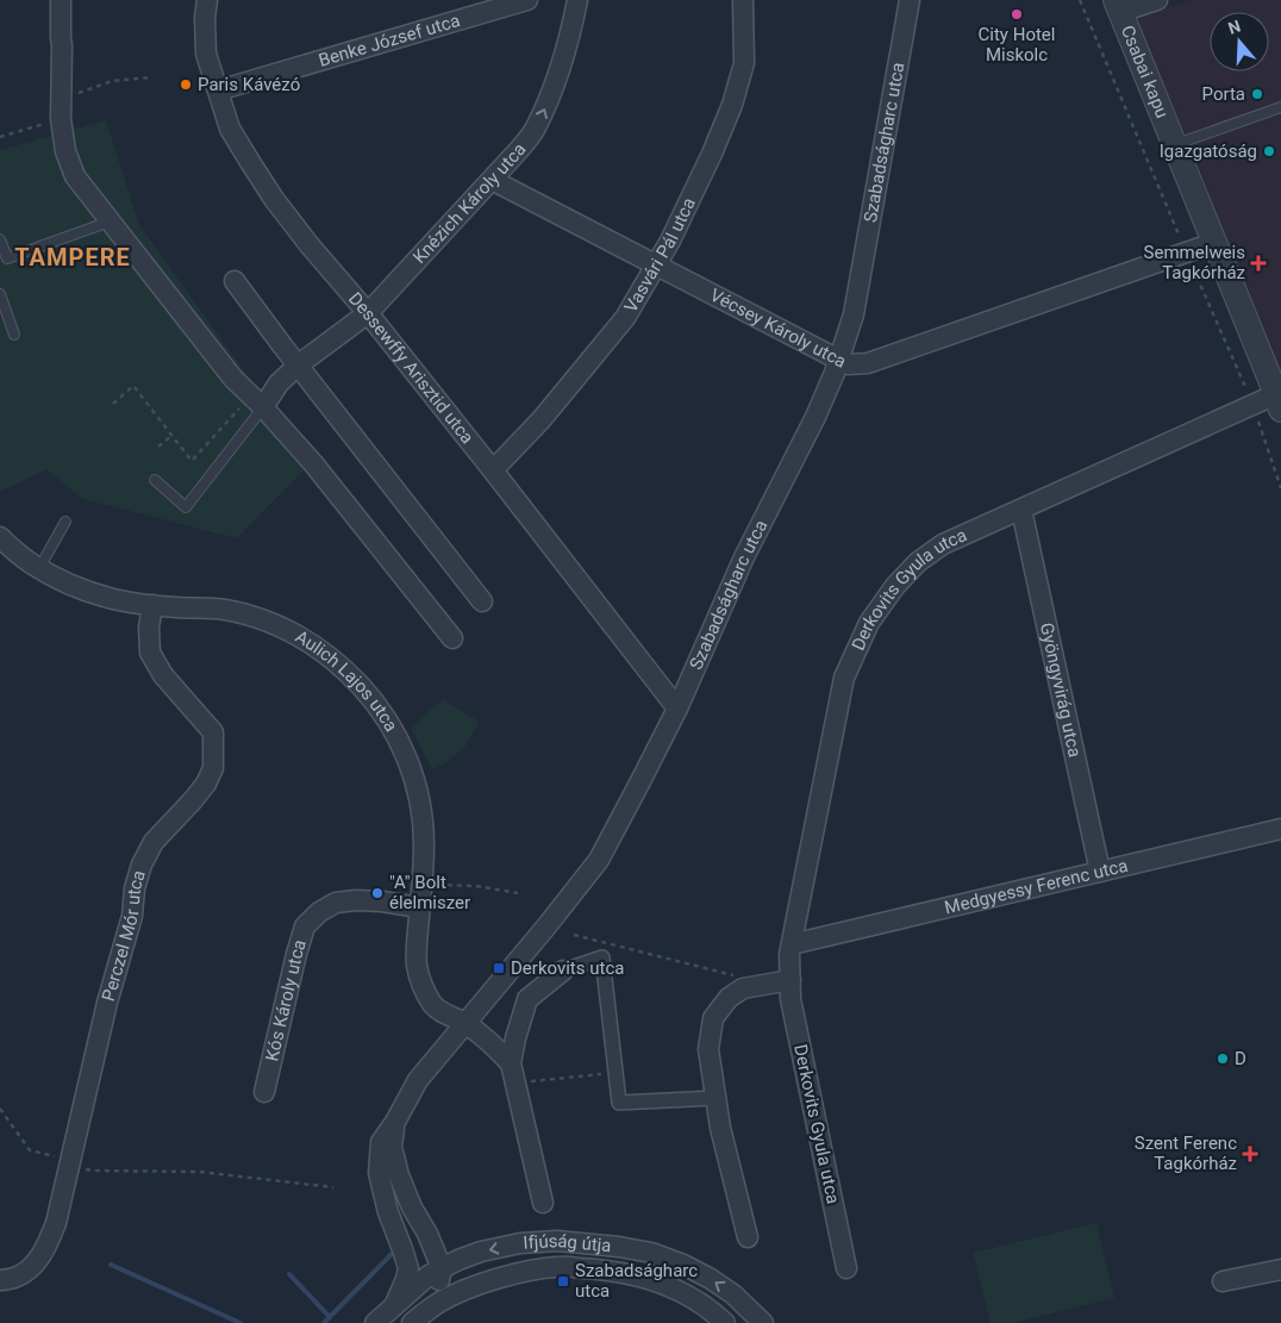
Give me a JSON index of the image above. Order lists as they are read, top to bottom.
{
  "streets": {
    "street": [
      "Benke József utca",
      "Csabai kapu",
      "Szabadságharc utca",
      "Knézich Károly utca",
      "Vasvári Pál utca",
      "Vécsey Károly utca",
      "Dessewffy Arisztid utca",
      "Derkovits Gyula utca",
      "Aulich Lajos utca",
      "Gyöngyvirág utca",
      "Medgyessy Ferenc utca",
      "Perczel Mór utca",
      "Kós Károly utca",
      "Ifjúság útja"
    ]
  },
  "crossings": [
    ["Benke József utca", "Dessewffy Arisztid utca"],
    ["Csabai kapu", "Vécsey Károly utca"],
    ["Csabai kapu", "Derkovits Gyula utca"],
    ["Szabadságharc utca", "Vécsey Károly utca"],
    ["Szabadságharc utca", "Dessewffy Arisztid utca"],
    ["Szabadságharc utca", "Aulich Lajos utca"],
    ["Szabadságharc utca", "Ifjúság útja"],
    ["Knézich Károly utca", "Vécsey Károly utca"],
    ["Knézich Károly utca", "Dessewffy Arisztid utca"],
    ["Vasvári Pál utca", "Vécsey Károly utca"],
    ["Vasvári Pál utca", "Dessewffy Arisztid utca"],
    ["Derkovits Gyula utca", "Gyöngyvirág utca"],
    ["Derkovits Gyula utca", "Medgyessy Ferenc utca"],
    ["Aulich Lajos utca", "Perczel Mór utca"],
    ["Aulich Lajos utca", "Kós Károly utca"],
    ["Gyöngyvirág utca", "Medgyessy Ferenc utca"]
  ],
  "one_way": ["Knézich Károly utca"],
  "districts": ["TAMPERE"],
  "places": {
    "other": [
      "City Hotel Miskolc",
      "Paris Kávézó",
      "Porta",
      "Igazgatóság",
      "\"A\" Bolt élelmiszer",
      "D"
    ],
    "health": ["Semmelweis Tagkórház", "Szent Ferenc Tagkórház"],
    "transit": ["Derkovits utca", "Szabadságharc utca"]
  },
  "north": "top"
}
